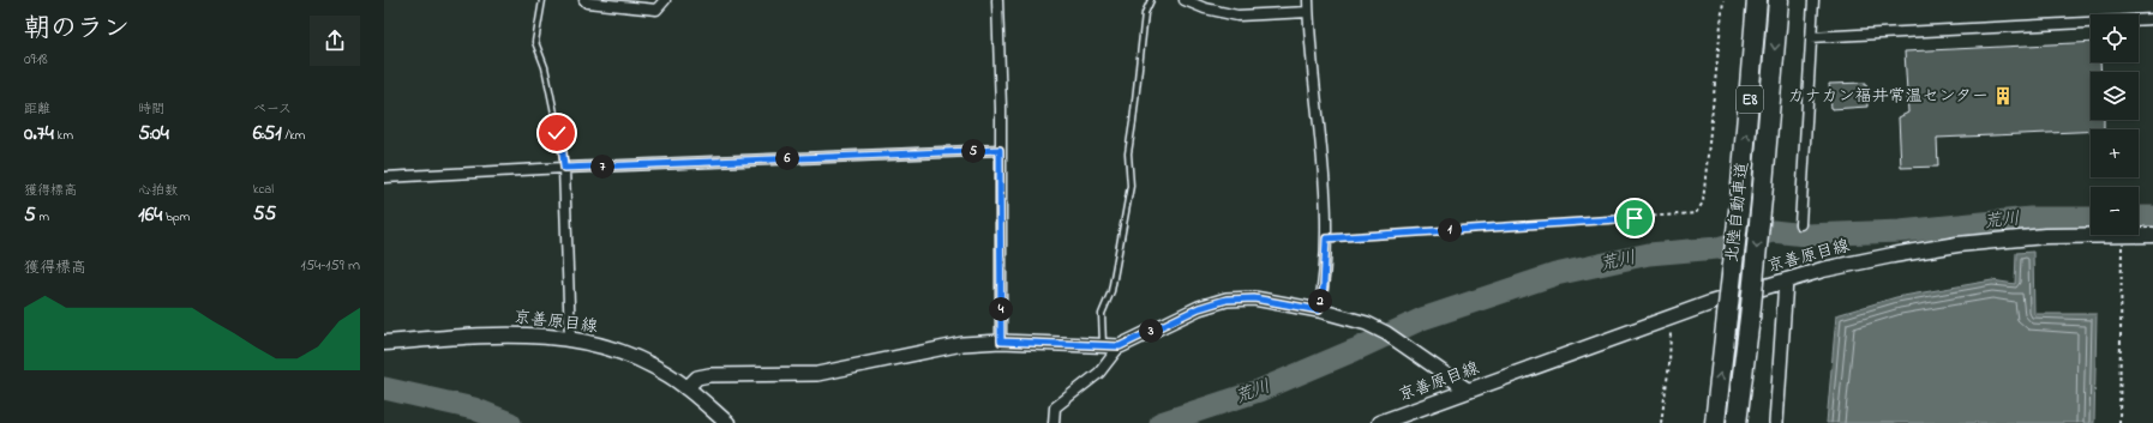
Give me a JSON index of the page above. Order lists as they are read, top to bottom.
{
  "streets": {
    "highway": ["E8", "北陸自動車道"],
    "main road": ["京善原目線"]
  },
  "water": ["荒川"],
  "places": {
    "building": ["カナカン福井常温センター"]
  },
  "page": {
    "heading": ["朝のラン", "09:18"],
    "map_buttons": ["+", "−"],
    "stats": [
      ["距離", "0.74 km"],
      ["時間", "5:04"],
      ["ペース", "6:51 /km"],
      ["獲得標高", "5 m"],
      ["心拍数", "164 bpm"],
      ["kcal", "55"]
    ],
    "pins": [
      "5",
      "6",
      "7",
      "1",
      "2",
      "4",
      "3"
    ],
    "chart": ["獲得標高", "154–159 m"]
  }
}
